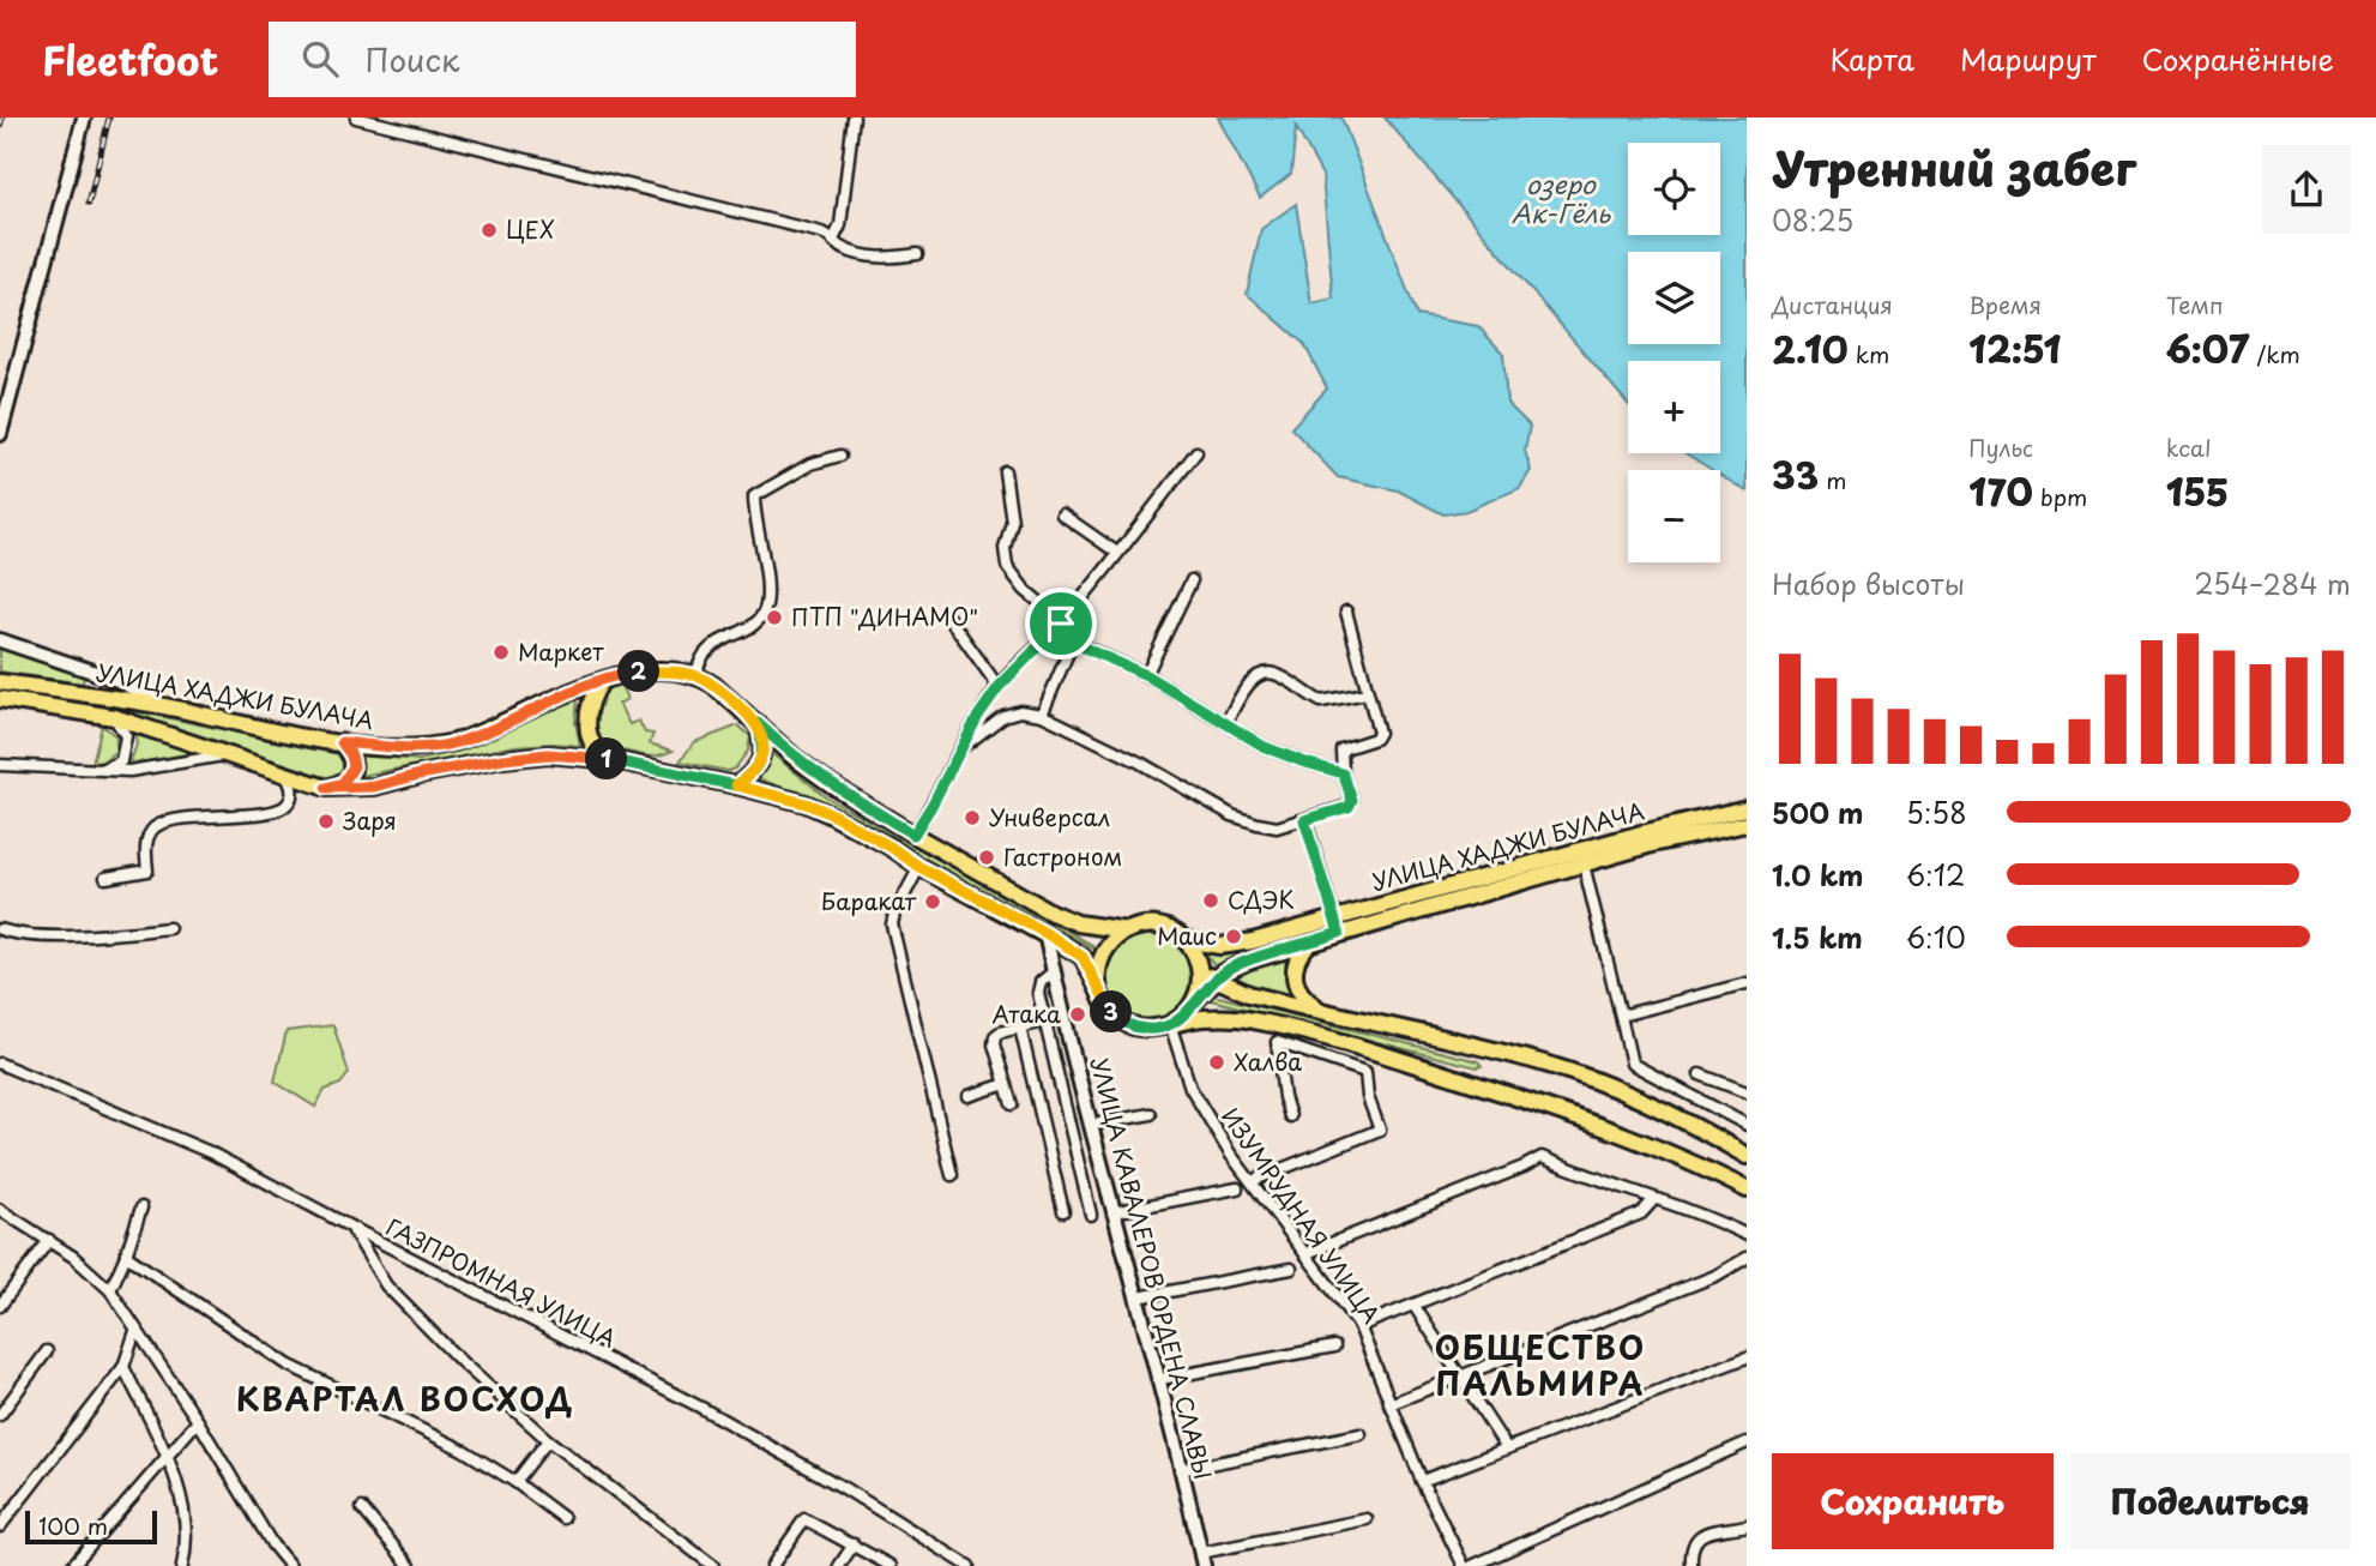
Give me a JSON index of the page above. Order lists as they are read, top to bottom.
{
  "streets": {
    "main road": ["УЛИЦА ХАДЖИ БУЛАЧА", "УЛИЦА КАВАЛЕРОВ ОРДЕНА СЛАВЫ"],
    "street": ["ИЗУМРУДНАЯ УЛИЦА", "ГАЗПРОМНАЯ УЛИЦА"]
  },
  "crossings": [
    ["УЛИЦА ХАДЖИ БУЛАЧА", "ИЗУМРУДНАЯ УЛИЦА"],
    ["УЛИЦА ХАДЖИ БУЛАЧА", "УЛИЦА КАВАЛЕРОВ ОРДЕНА СЛАВЫ"]
  ],
  "districts": ["ОБЩЕСТВО ПАЛЬМИРА", "КВАРТАЛ ВОСХОД"],
  "water": ["озеро Ак-Гёль"],
  "places": [
    "ЦЕХ",
    "ПТП \"ДИНАМО\"",
    "Маркет",
    "Универсал",
    "Заря",
    "Гастроном",
    "СДЭК",
    "Баракат",
    "Маис",
    "Атака",
    "Халва"
  ],
  "scale_bar": "100 m",
  "page": {
    "header": "Fleetfoot",
    "search": "Поиск",
    "nav": ["Карта", "Маршрут", "Сохранённые"],
    "heading": ["Утренний забег", "08:25"],
    "map_buttons": ["+", "−"],
    "stats": [
      ["Дистанция", "2.10 km"],
      ["Время", "12:51"],
      ["Темп", "6:07 /km"],
      ["33 m"],
      ["Пульс", "170 bpm"],
      ["kcal", "155"]
    ],
    "chart": ["Набор высоты", "254–284 m"],
    "pins": ["2", "1", "3"],
    "list": [
      {
        "name": "500 m",
        "note": "5:58"
      },
      {
        "name": "1.0 km",
        "note": "6:12"
      },
      {
        "name": "1.5 km",
        "note": "6:10"
      }
    ],
    "buttons": ["Сохранить", "Поделиться"],
    "scale": "100 m"
  }
}
